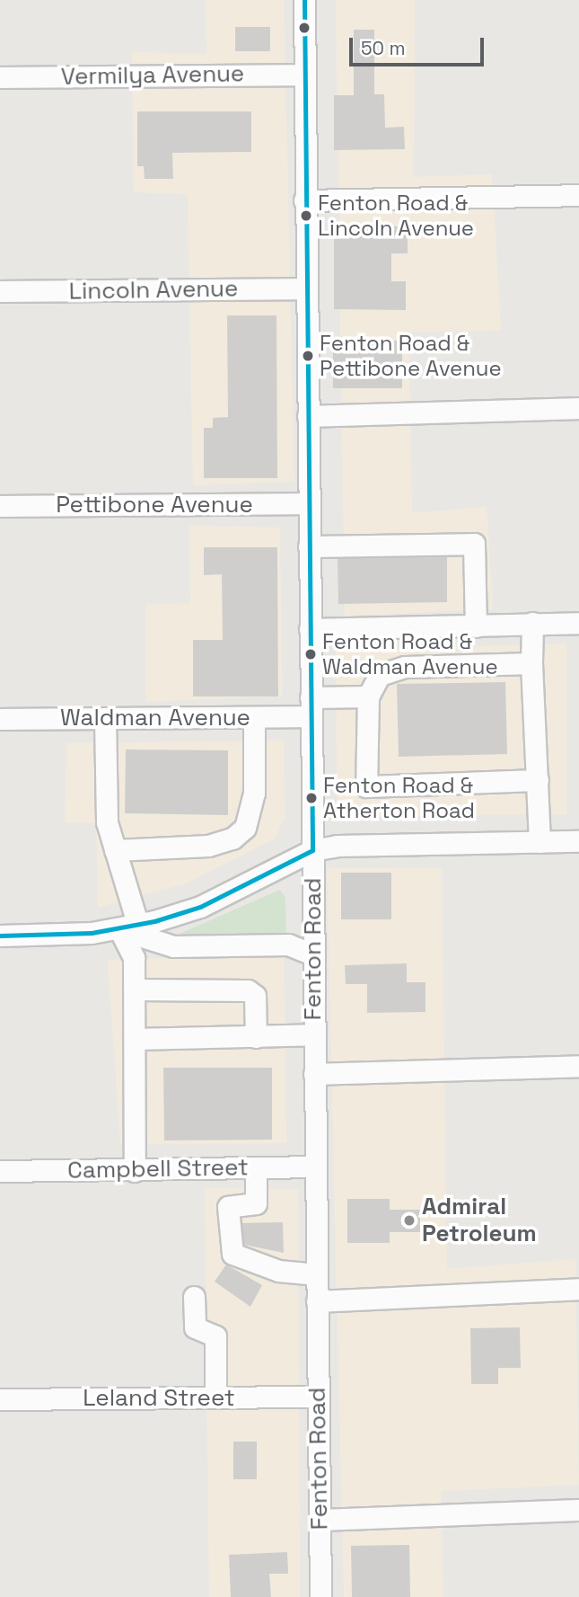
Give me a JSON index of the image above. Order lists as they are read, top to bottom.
{
  "streets": {
    "street": [
      "Vermilya Avenue",
      "Lincoln Avenue",
      "Pettibone Avenue",
      "Waldman Avenue",
      "Fenton Road",
      "Campbell Street",
      "Leland Street"
    ]
  },
  "crossings": [
    ["Vermilya Avenue", "Fenton Road"],
    ["Lincoln Avenue", "Fenton Road"],
    ["Pettibone Avenue", "Fenton Road"],
    ["Waldman Avenue", "Fenton Road"],
    ["Fenton Road", "Campbell Street"],
    ["Fenton Road", "Leland Street"]
  ],
  "places": [
    "Fenton Road & Lincoln Avenue",
    "Fenton Road & Pettibone Avenue",
    "Fenton Road & Waldman Avenue",
    "Fenton Road & Atherton Road",
    "Admiral Petroleum"
  ],
  "scale_bar": "50 m"
}
